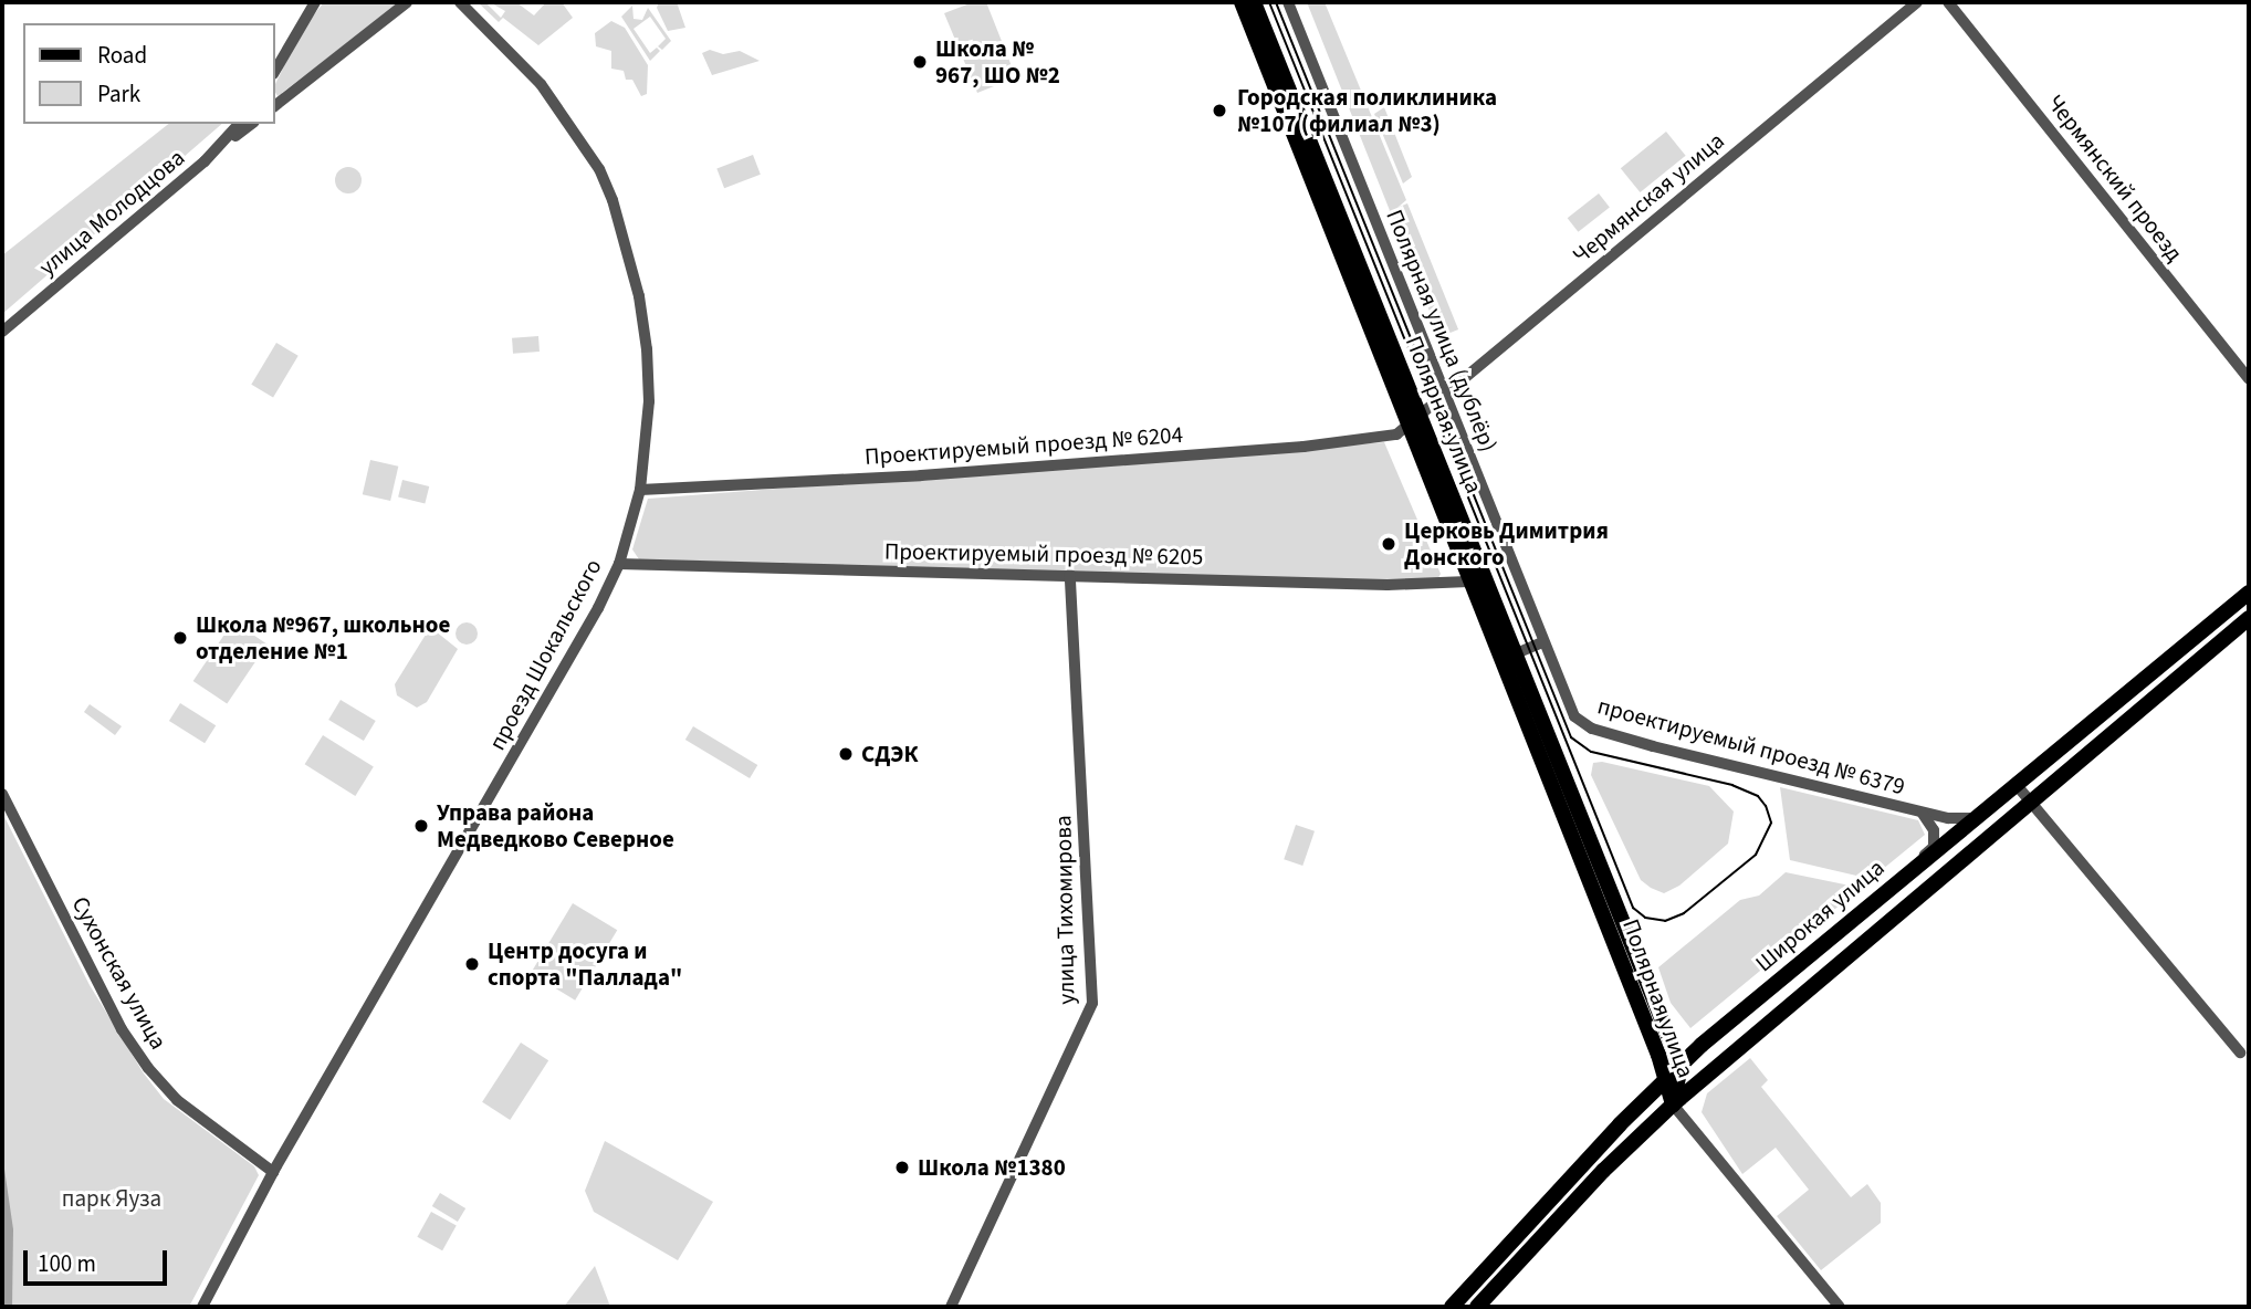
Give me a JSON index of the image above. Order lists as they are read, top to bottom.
{
  "streets": {
    "main road": ["Полярная улица", "Широкая улица"],
    "street": [
      "Чермянский проезд",
      "Чермянская улица",
      "улица Молодцова",
      "Полярная улица (дублёр)",
      "Проектируемый проезд № 6204",
      "Проектируемый проезд № 6205",
      "проезд Шокальского",
      "проектируемый проезд № 6379",
      "улица Тихомирова",
      "Сухонская улица"
    ]
  },
  "crossings": [
    ["Чермянская улица", "Полярная улица (дублёр)"],
    ["Чермянская улица", "Полярная улица"],
    ["Чермянская улица", "Проектируемый проезд № 6204"],
    ["Полярная улица (дублёр)", "проектируемый проезд № 6379"],
    ["Полярная улица", "Проектируемый проезд № 6204"],
    ["Полярная улица", "Проектируемый проезд № 6205"],
    ["Полярная улица", "Широкая улица"],
    ["Проектируемый проезд № 6204", "проезд Шокальского"],
    ["Проектируемый проезд № 6205", "проезд Шокальского"],
    ["Проектируемый проезд № 6205", "улица Тихомирова"],
    ["проезд Шокальского", "Сухонская улица"],
    ["проектируемый проезд № 6379", "Широкая улица"]
  ],
  "parks": ["парк Яуза"],
  "places": [
    "Школа № 967, ШО №2",
    "Городская поликлиника №107 (филиал №3)",
    "Церковь Димитрия Донского",
    "Школа №967, школьное отделение №1",
    "СДЭК",
    "Управа района Медведково Северное",
    "Центр досуга и спорта \"Паллада\"",
    "Школа №1380"
  ],
  "legend": ["Road", "Park"],
  "scale_bar": "100 m"
}
